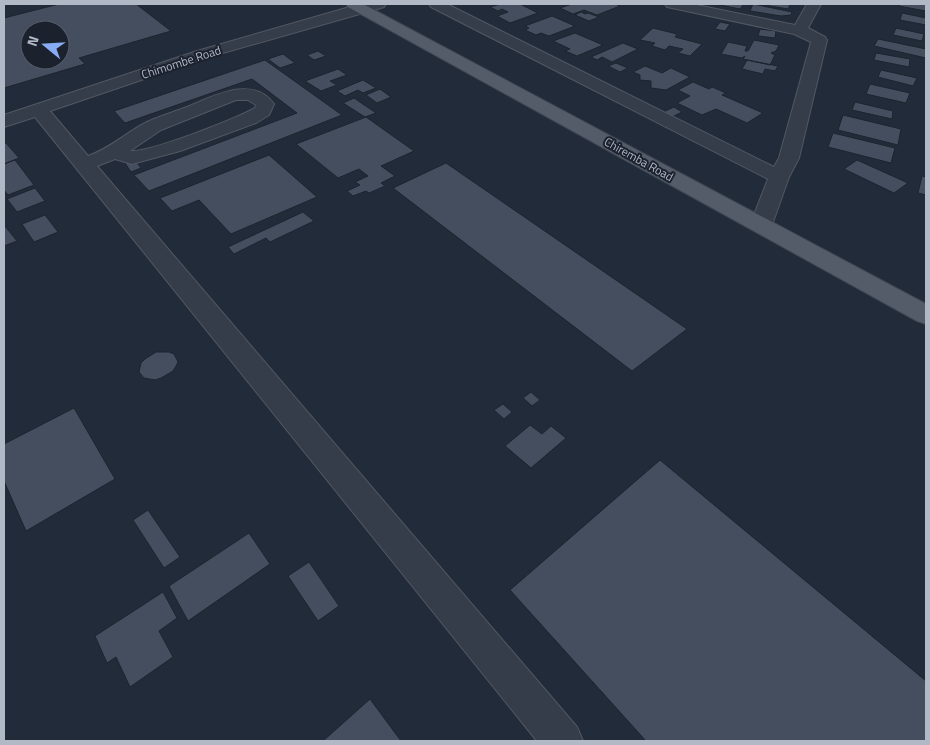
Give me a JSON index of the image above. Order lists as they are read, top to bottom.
{
  "streets": {
    "main road": ["Chiremba Road"],
    "street": ["Chimombe Road"]
  },
  "crossings": [
    ["Chimombe Road", "Chiremba Road"]
  ],
  "north": "left"
}
